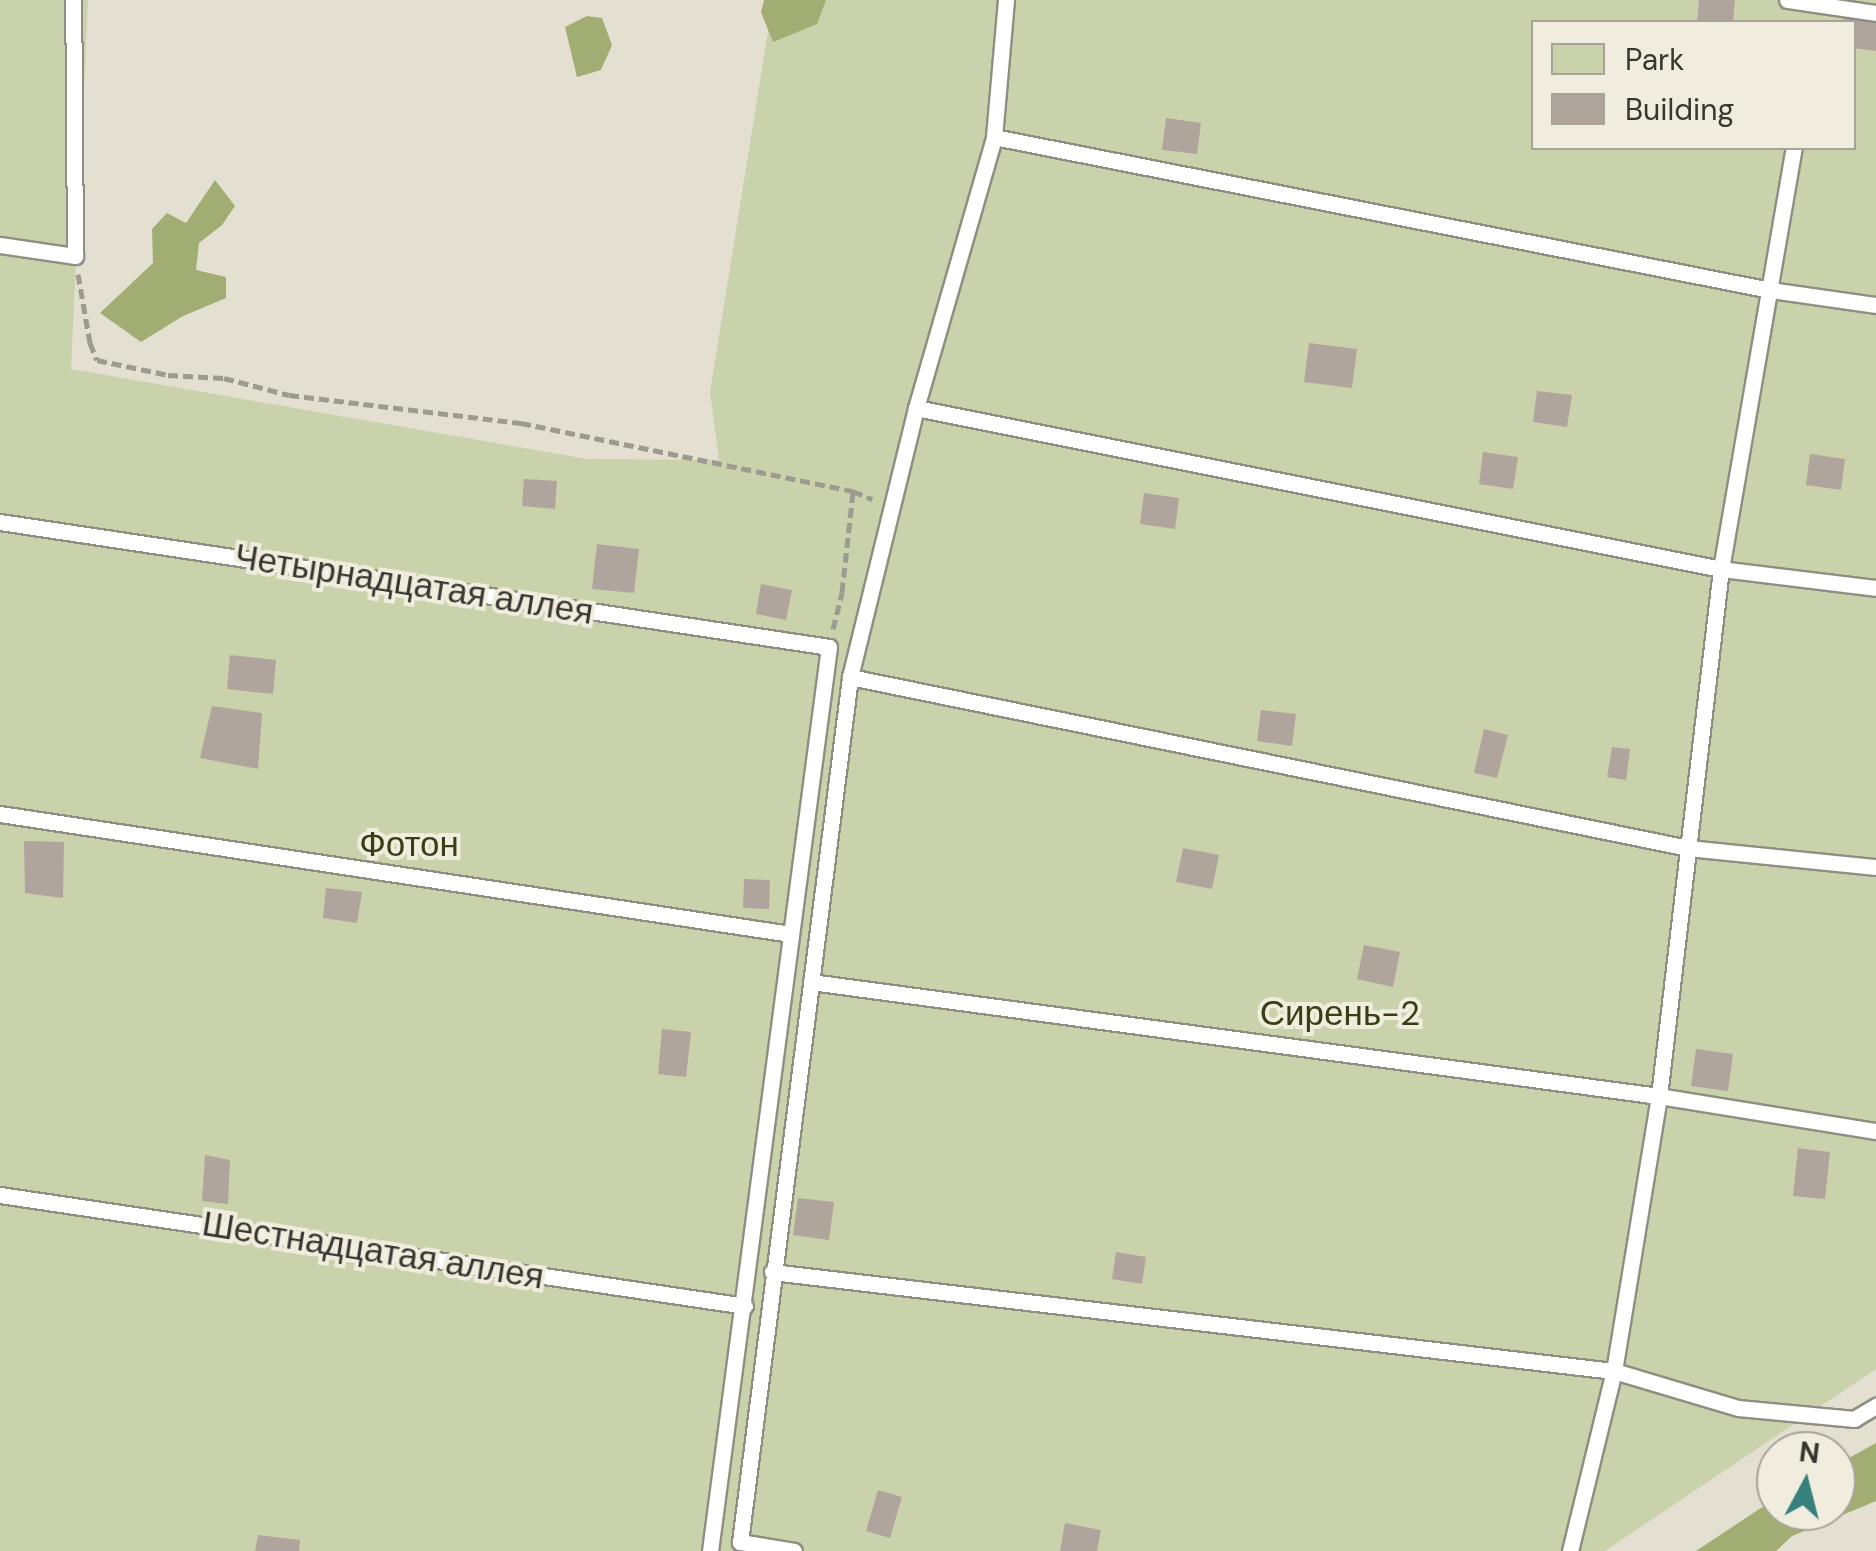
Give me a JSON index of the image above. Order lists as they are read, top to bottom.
{
  "streets": {
    "lane": ["Четырнадцатая аллея", "Шестнадцатая аллея"]
  },
  "parks": ["Фотон", "Сирень-2"],
  "legend": ["Park", "Building"],
  "north": "top"
}
